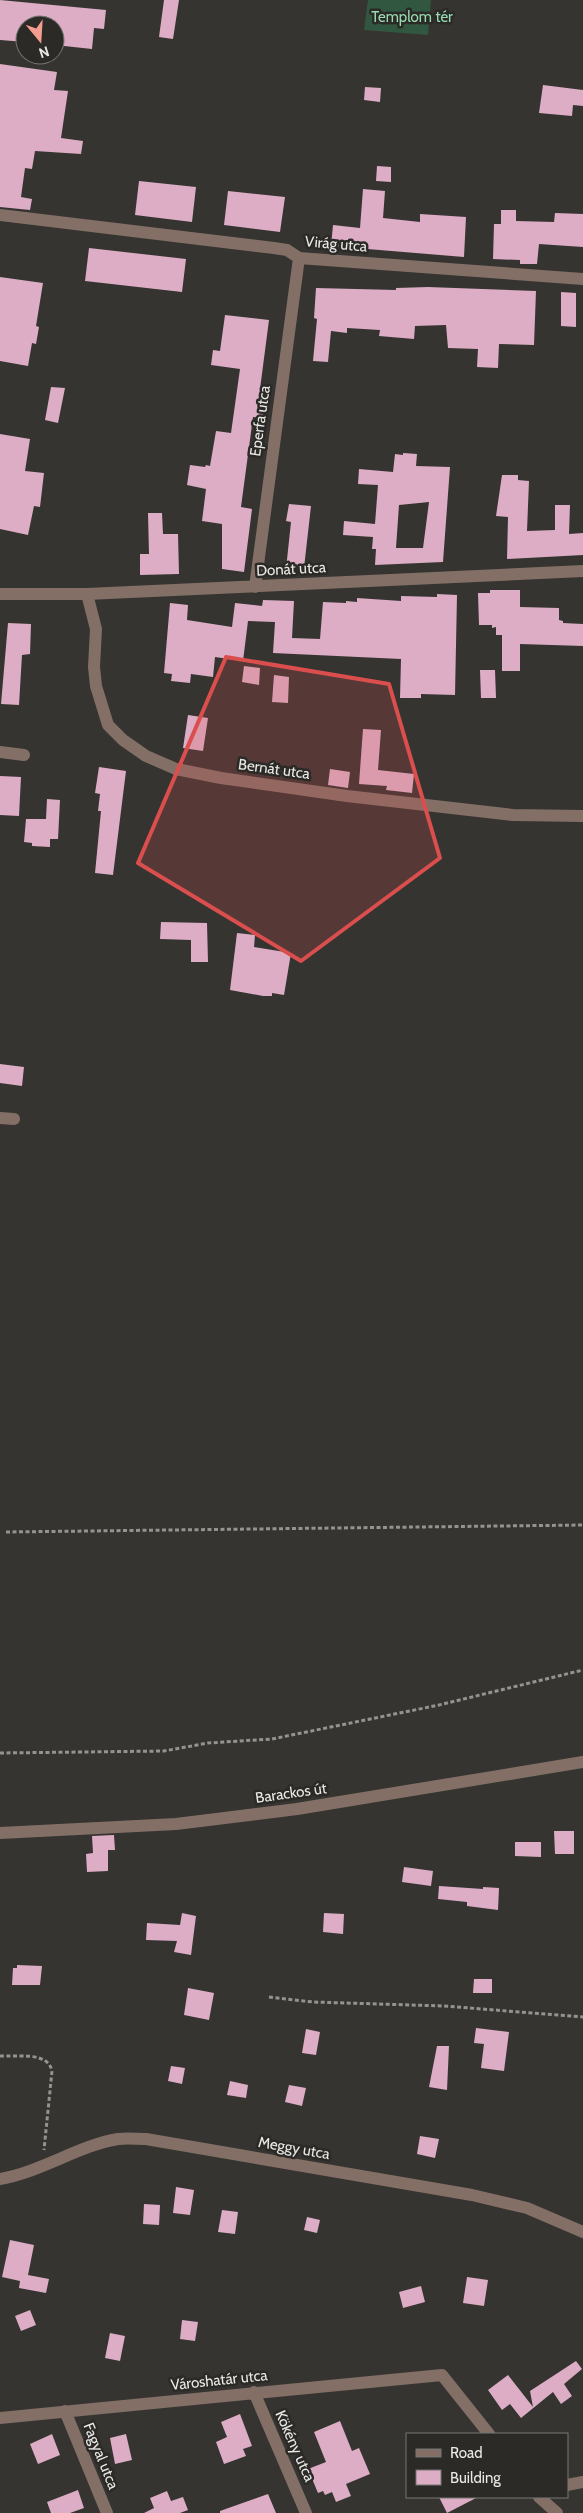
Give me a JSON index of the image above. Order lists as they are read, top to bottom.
{
  "streets": {
    "street": [
      "Virág utca",
      "Eperfa utca",
      "Donát utca",
      "Bernát utca",
      "Barackos út",
      "Meggy utca",
      "Városhatár utca",
      "Kökény utca",
      "Fagyal utca"
    ]
  },
  "crossings": [
    ["Virág utca", "Eperfa utca"],
    ["Eperfa utca", "Donát utca"],
    ["Donát utca", "Bernát utca"],
    ["Városhatár utca", "Kökény utca"],
    ["Városhatár utca", "Fagyal utca"]
  ],
  "parks": ["Templom tér"],
  "legend": ["Road", "Building"],
  "north": "bottom"
}
